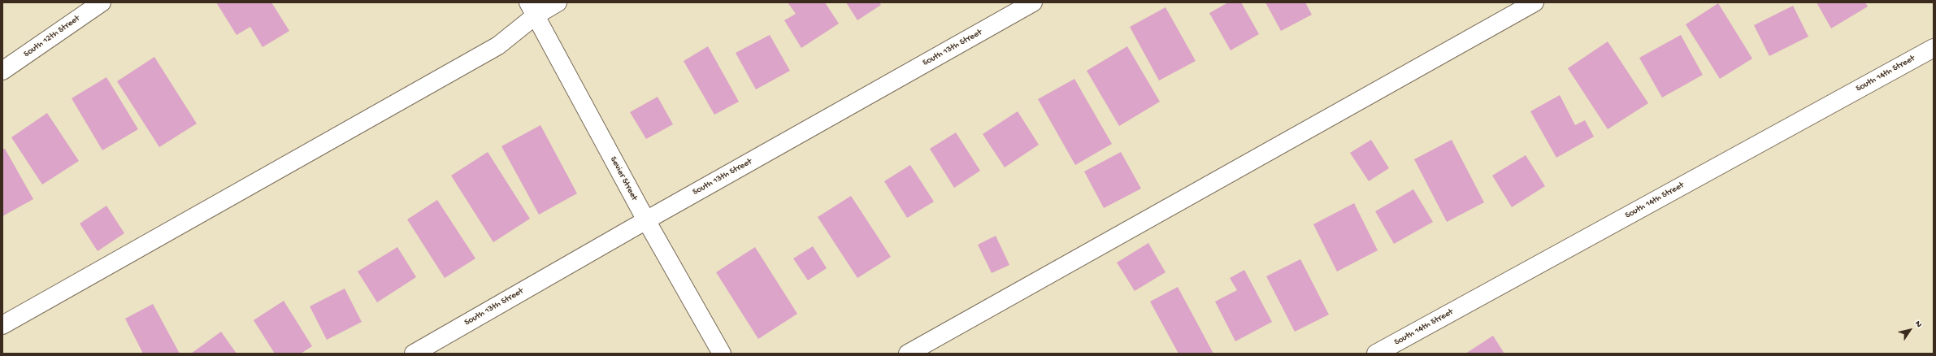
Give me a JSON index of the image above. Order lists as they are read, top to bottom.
{
  "streets": {
    "street": [
      "South 12th Street",
      "South 13th Street",
      "South 14th Street",
      "Sevier Street"
    ]
  },
  "crossings": [
    ["South 13th Street", "Sevier Street"]
  ],
  "north": "top right"
}
